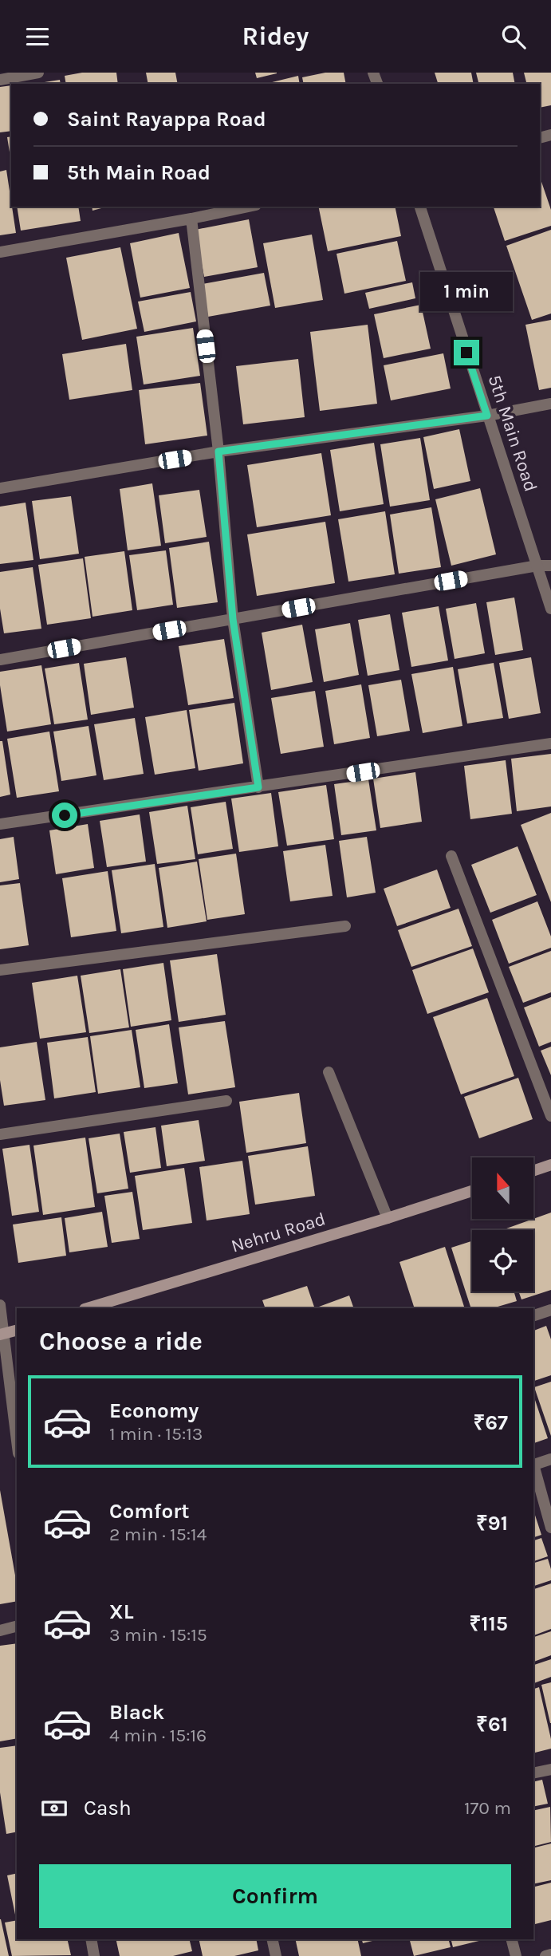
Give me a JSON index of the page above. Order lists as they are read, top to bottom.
{
  "streets": {
    "main road": ["Nehru Road"],
    "street": ["5th Main Road"]
  },
  "north": "top",
  "page": {
    "header": "Ridey",
    "banner": ["Saint Rayappa Road", "5th Main Road"],
    "bubble": "1 min",
    "heading": "Choose a ride",
    "list": [
      {
        "name": "Economy",
        "note": "1 min · 15:13",
        "value": "₹67"
      },
      {
        "name": "Comfort",
        "note": "2 min · 15:14",
        "value": "₹91"
      },
      {
        "name": "XL",
        "note": "3 min · 15:15",
        "value": "₹115"
      },
      {
        "name": "Black",
        "note": "4 min · 15:16",
        "value": "₹61"
      }
    ],
    "pay": ["Cash", "170 m"],
    "buttons": "Confirm"
  }
}
